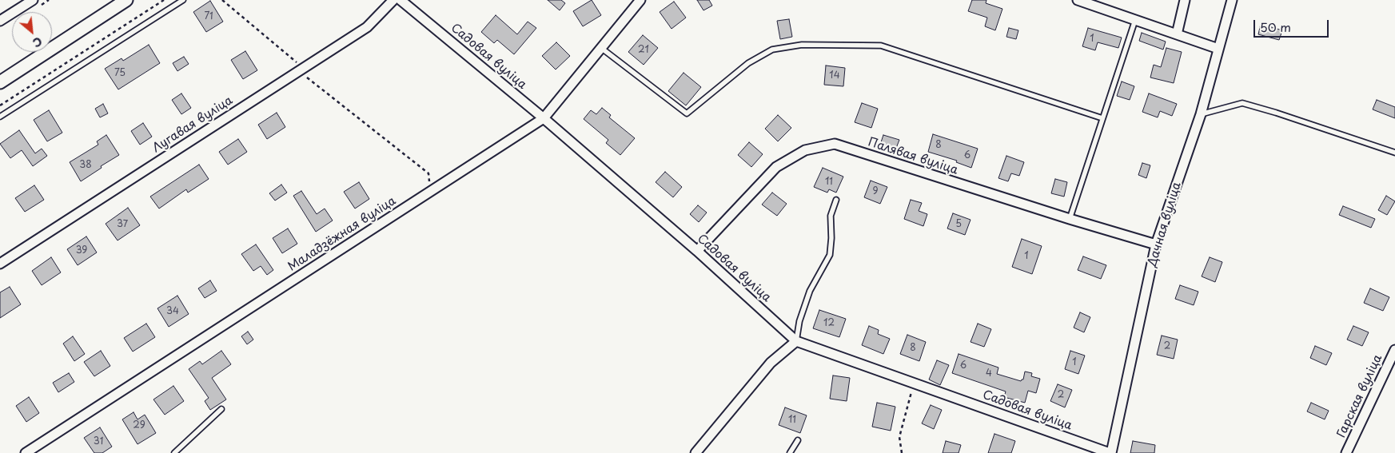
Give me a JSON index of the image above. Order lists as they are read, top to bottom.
{
  "streets": {
    "street": [
      "Садовая вуліца",
      "Лугавая вуліца",
      "Палявая вуліца",
      "Дачная вуліца",
      "Маладзёжная вуліца",
      "Гарская вуліца"
    ]
  },
  "crossings": [
    ["Садовая вуліца", "Палявая вуліца"],
    ["Садовая вуліца", "Дачная вуліца"],
    ["Садовая вуліца", "Маладзёжная вуліца"],
    ["Палявая вуліца", "Дачная вуліца"]
  ],
  "house_numbers": [
    "71",
    "1",
    "21",
    "75",
    "14",
    "8",
    "6",
    "38",
    "11",
    "9",
    "37",
    "5",
    "39",
    "1",
    "34",
    "12",
    "2",
    "8",
    "1",
    "6",
    "4",
    "2",
    "11",
    "29",
    "31"
  ],
  "scale_bar": "50 m",
  "north": "bottom right"
}
